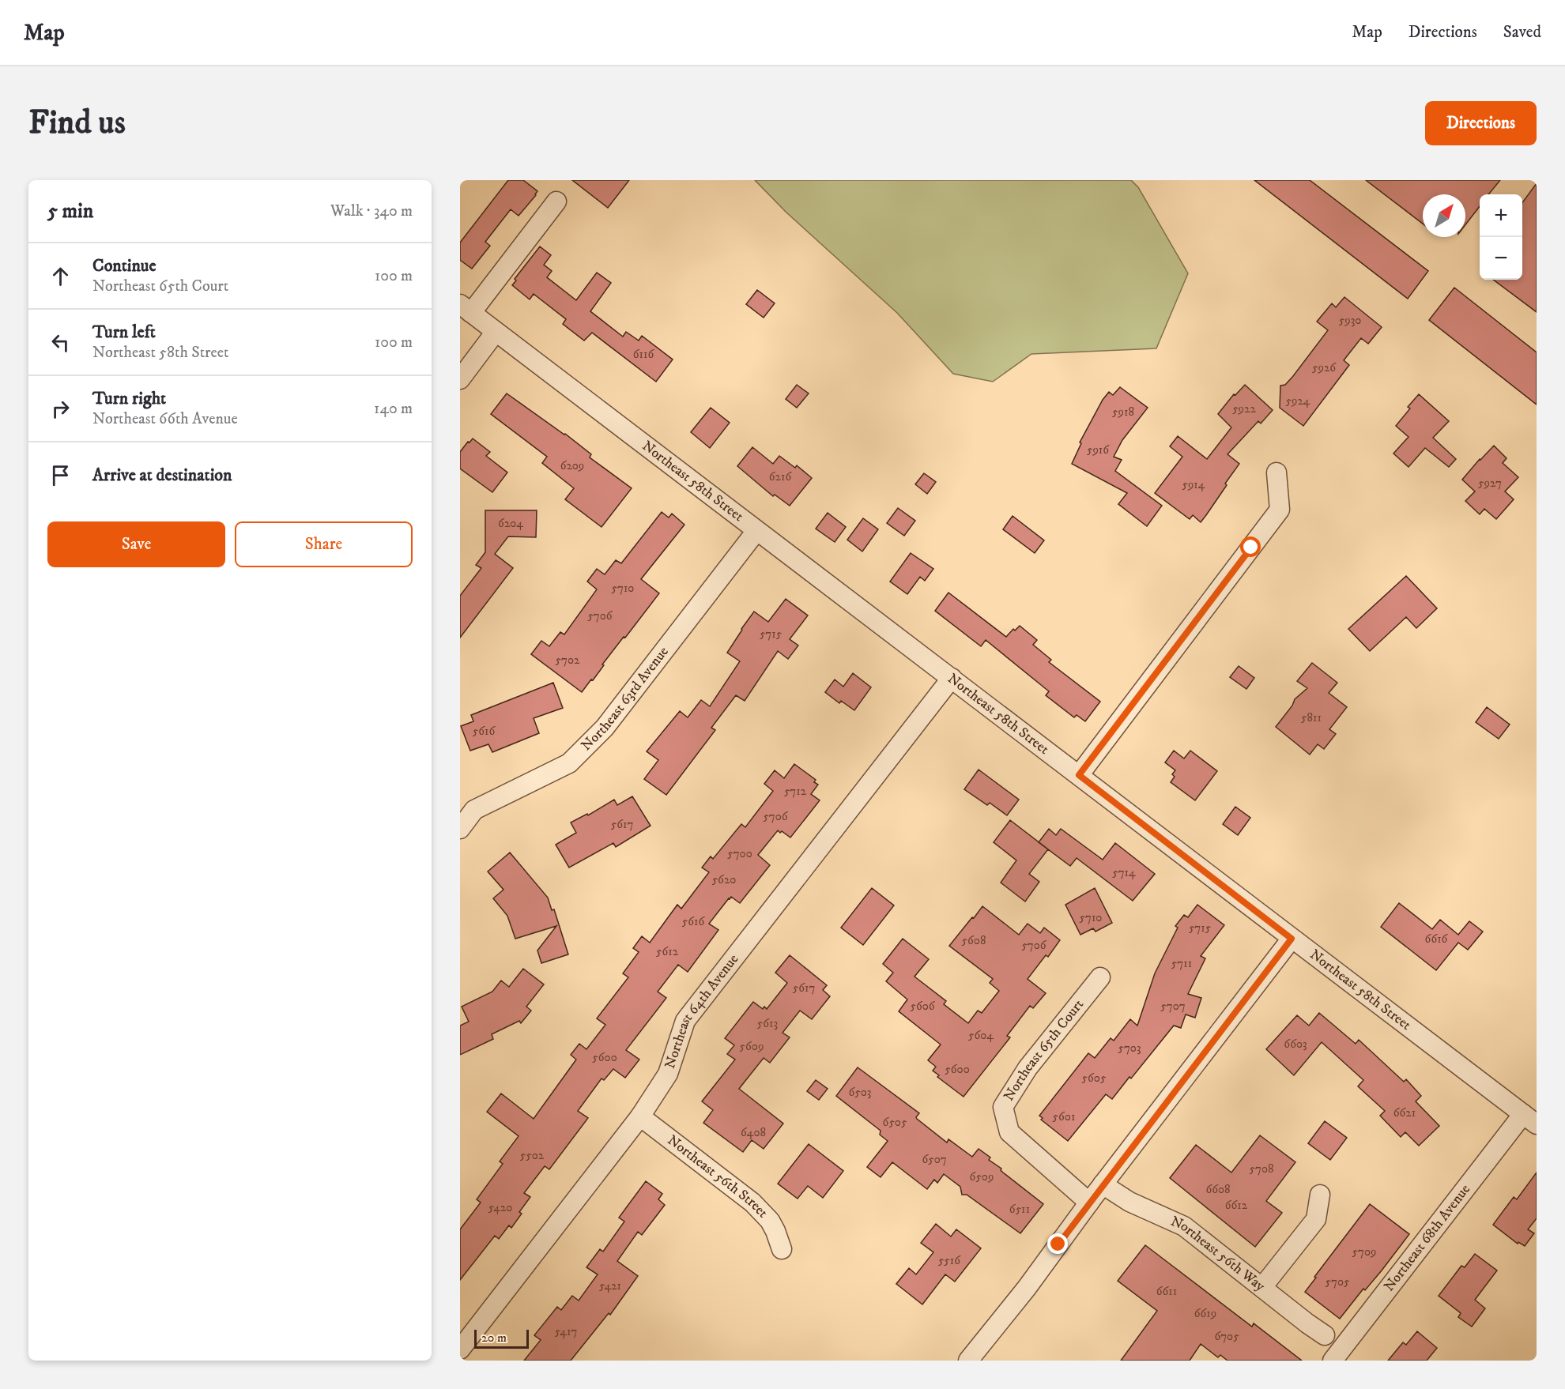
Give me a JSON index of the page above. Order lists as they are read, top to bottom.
{
  "streets": {
    "street": [
      "Northeast 58th Street",
      "Northeast 63rd Avenue",
      "Northeast 64th Avenue",
      "Northeast 65th Court",
      "Northeast 56th Street",
      "Northeast 68th Avenue",
      "Northeast 56th Way"
    ]
  },
  "crossings": [
    ["Northeast 58th Street", "Northeast 63rd Avenue"],
    ["Northeast 58th Street", "Northeast 64th Avenue"],
    ["Northeast 58th Street", "Northeast 68th Avenue"],
    ["Northeast 64th Avenue", "Northeast 56th Street"]
  ],
  "house_numbers": [
    "5930",
    "6116",
    "5926",
    "5924",
    "5922",
    "5918",
    "5916",
    "6209",
    "6216",
    "5927",
    "5914",
    "6204",
    "5710",
    "5706",
    "5715",
    "5702",
    "5811",
    "5616",
    "5712",
    "5706",
    "5617",
    "5700",
    "5714",
    "5620",
    "5710",
    "5616",
    "5715",
    "6616",
    "5608",
    "5706",
    "5612",
    "5711",
    "5617",
    "5606",
    "5707",
    "5613",
    "5604",
    "6603",
    "5609",
    "5703",
    "5600",
    "5600",
    "5605",
    "6503",
    "6621",
    "5601",
    "6505",
    "6408",
    "5502",
    "6507",
    "5708",
    "6509",
    "6608",
    "6612",
    "5420",
    "6511",
    "5709",
    "5516",
    "5705",
    "5421",
    "6611",
    "6619",
    "5417",
    "6705"
  ],
  "scale_bar": "20 m",
  "north": "top right",
  "page": {
    "header": "Map",
    "nav": ["Map", "Directions", "Saved"],
    "buttons": [
      "Directions",
      ["Save", "Share"]
    ],
    "title": "Find us",
    "heading": ["5 min", "Walk · 340 m"],
    "map_buttons": ["+", "−"],
    "list": [
      ["Continue", "Northeast 65th Court", "100 m"],
      ["Turn left", "Northeast 58th Street", "100 m"],
      ["Turn right", "Northeast 66th Avenue", "140 m"],
      "Arrive at destination"
    ],
    "scale": "20 m"
  }
}
